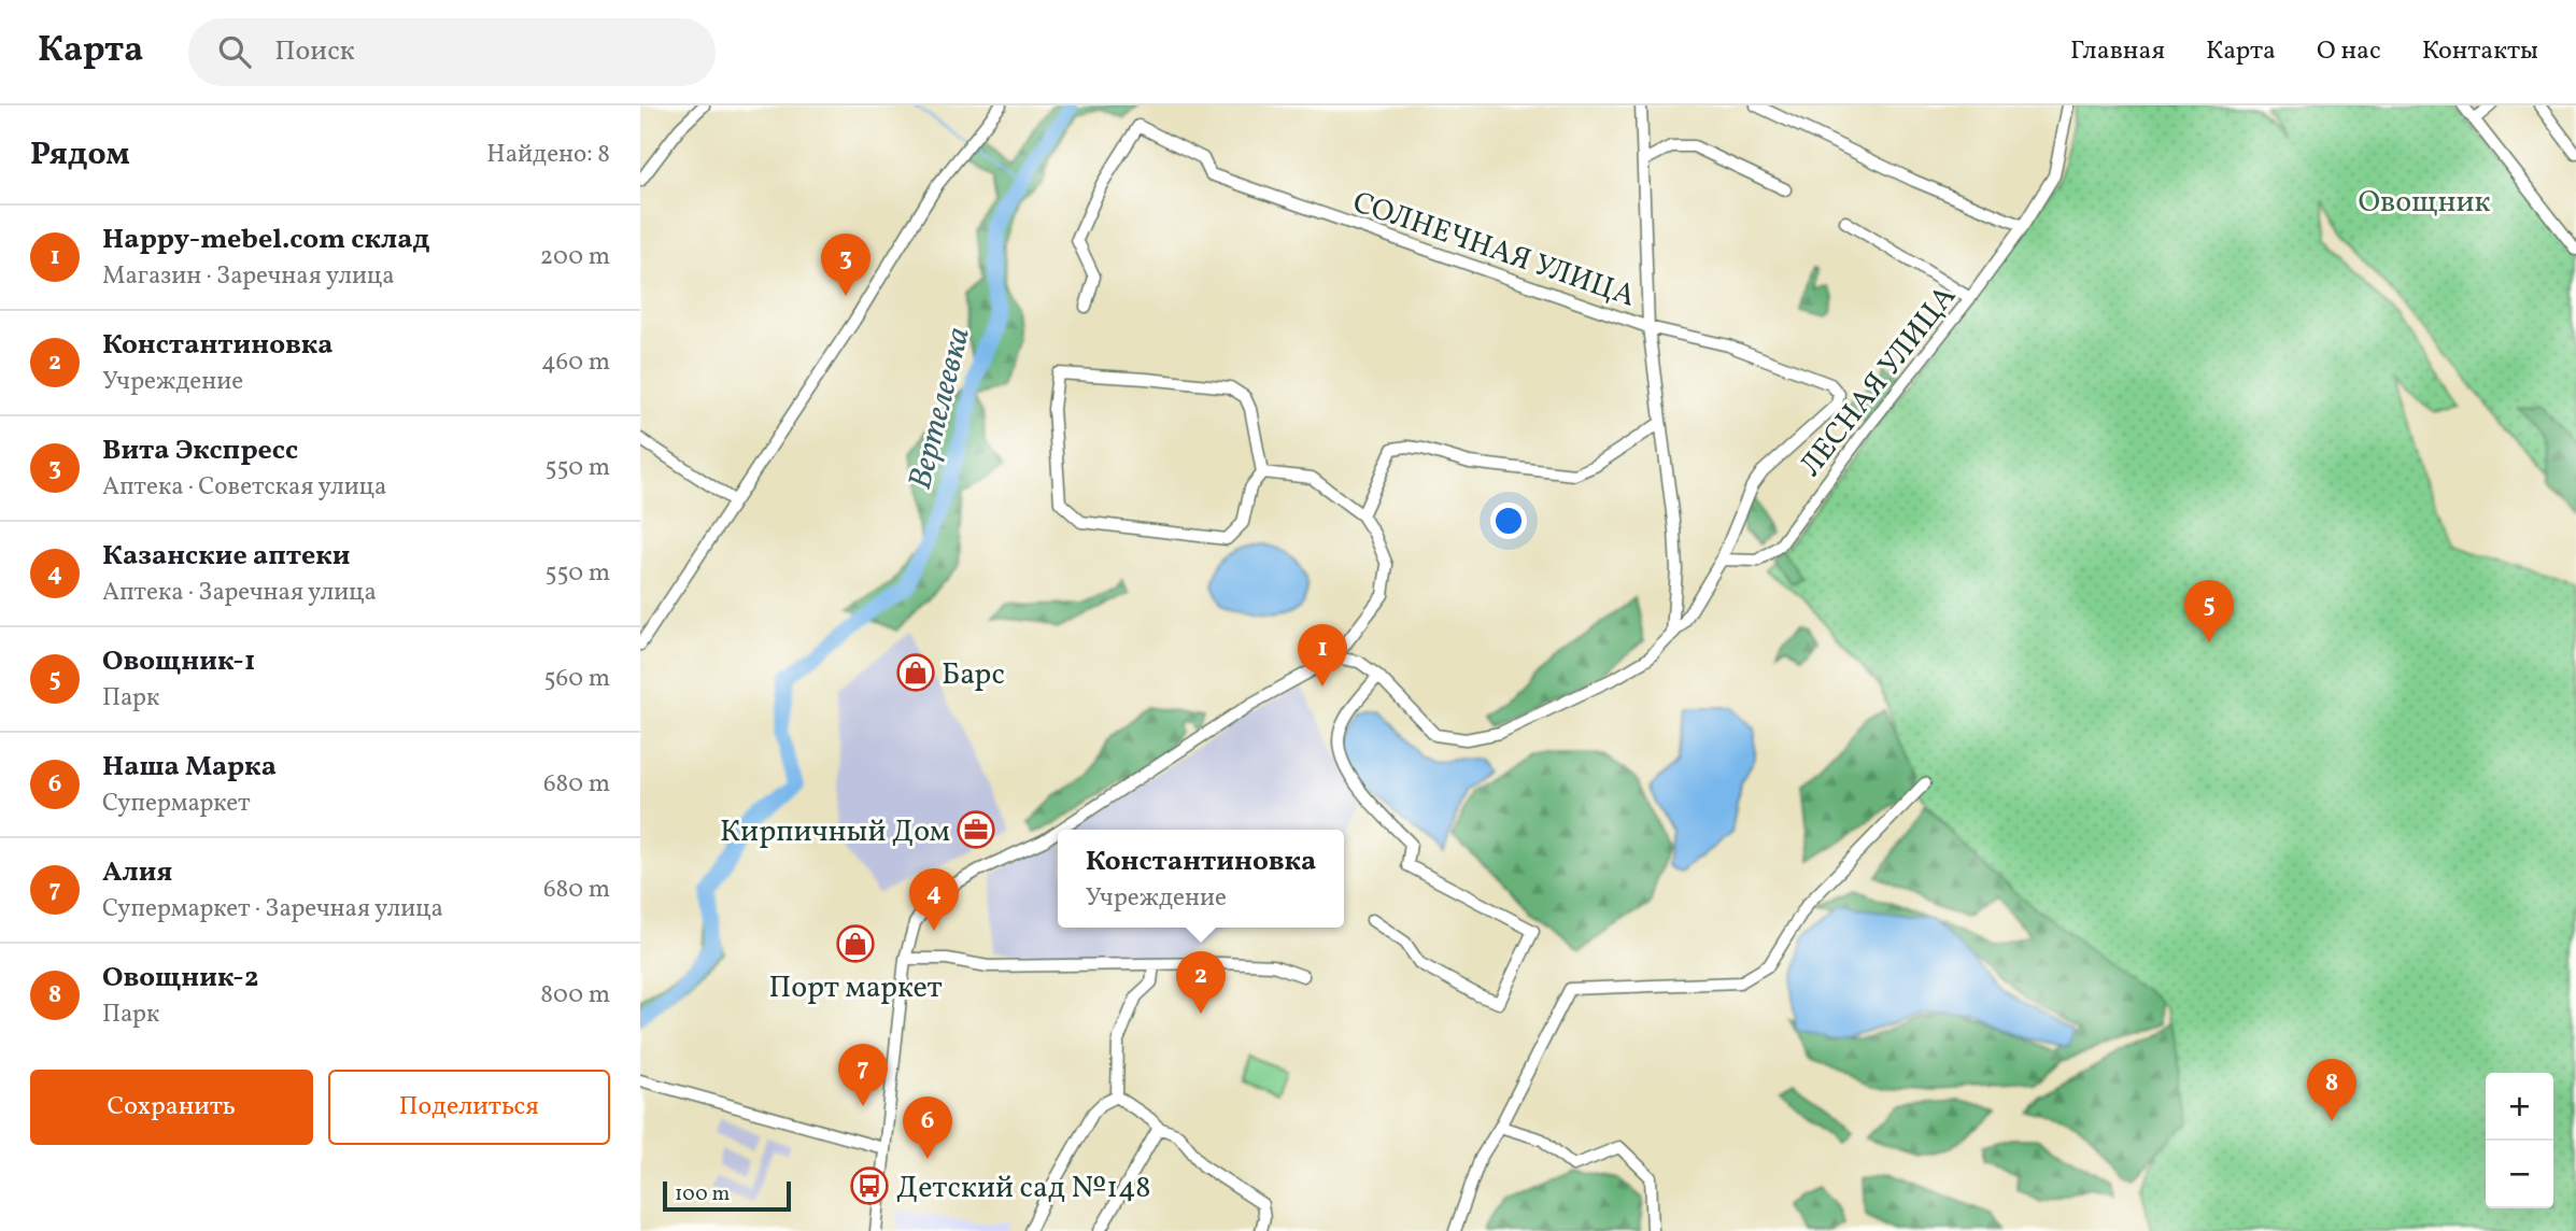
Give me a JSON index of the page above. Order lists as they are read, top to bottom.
{
  "streets": {
    "street": ["СОЛНЕЧНАЯ УЛИЦА", "ЛЕСНАЯ УЛИЦА"]
  },
  "crossings": [
    ["СОЛНЕЧНАЯ УЛИЦА", "ЛЕСНАЯ УЛИЦА"]
  ],
  "water": ["Вертелеевка"],
  "parks": ["Овощник"],
  "places": {
    "shop": ["Барс", "Порт маркет"],
    "office": ["Кирпичный Дом"],
    "bus stop": ["Детский сад №148"]
  },
  "scale_bar": "100 m",
  "page": {
    "header": "Карта",
    "search": "Поиск",
    "nav": [
      "Главная",
      "Карта",
      "О нас",
      "Контакты"
    ],
    "heading": ["Рядом", "Найдено: 8"],
    "list": [
      {
        "mark": "1",
        "name": "Happy-mebel.com склад",
        "note": "Магазин · Заречная улица",
        "value": "200 m"
      },
      {
        "mark": "2",
        "name": "Константиновка",
        "note": "Учреждение",
        "value": "460 m"
      },
      {
        "mark": "3",
        "name": "Вита Экспресс",
        "note": "Аптека · Советская улица",
        "value": "550 m"
      },
      {
        "mark": "4",
        "name": "Казанские аптеки",
        "note": "Аптека · Заречная улица",
        "value": "550 m"
      },
      {
        "mark": "5",
        "name": "Овощник-1",
        "note": "Парк",
        "value": "560 m"
      },
      {
        "mark": "6",
        "name": "Наша Марка",
        "note": "Супермаркет",
        "value": "680 m"
      },
      {
        "mark": "7",
        "name": "Алия",
        "note": "Супермаркет · Заречная улица",
        "value": "680 m"
      },
      {
        "mark": "8",
        "name": "Овощник-2",
        "note": "Парк",
        "value": "800 m"
      }
    ],
    "pins": [
      "3",
      "5",
      "1",
      "4",
      "2",
      "7",
      "8",
      "6"
    ],
    "popup": ["Константиновка", "Учреждение"],
    "buttons": ["Сохранить", "Поделиться"],
    "map_buttons": ["+", "−"],
    "scale": "100 m"
  }
}
